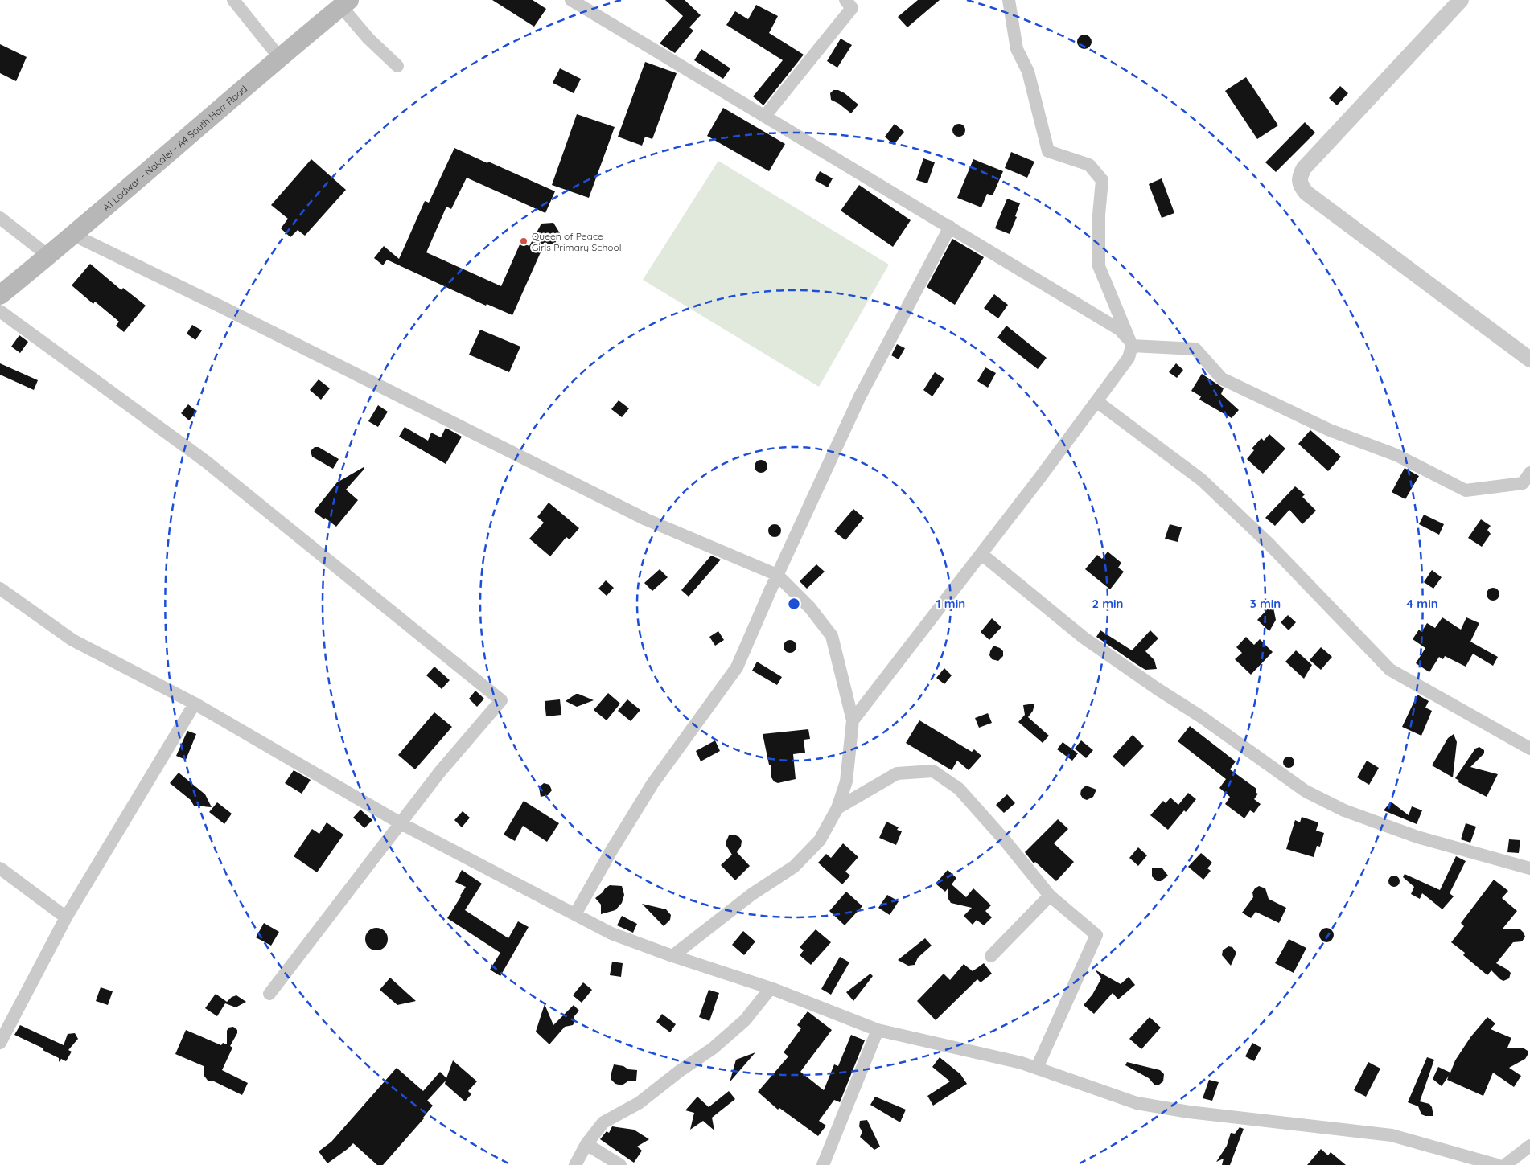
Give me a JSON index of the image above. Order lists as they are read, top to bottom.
{
  "streets": {
    "main road": ["A1 Lodwar - Nakalei - A4 South Horr Road"]
  },
  "places": ["Queen of Peace Girls Primary School"],
  "rings": [
    "1 min",
    "2 min",
    "3 min",
    "4 min"
  ]
}
